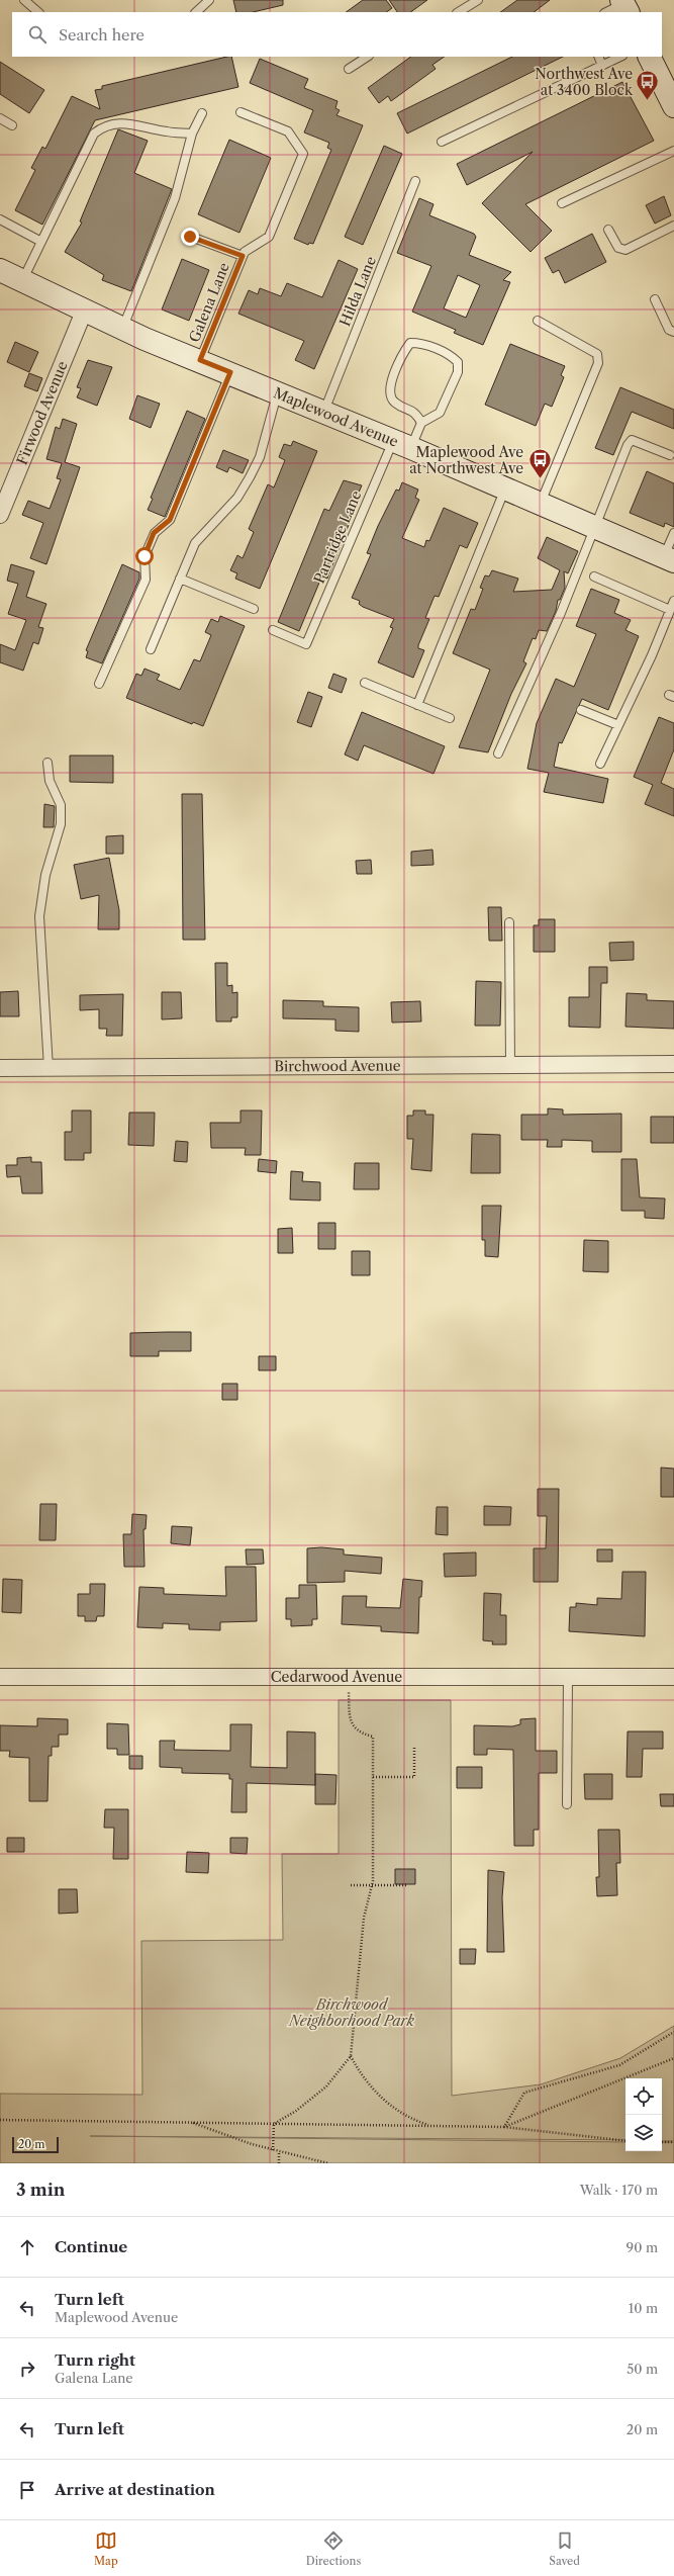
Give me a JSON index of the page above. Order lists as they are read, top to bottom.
{
  "streets": {
    "street": [
      "Firwood Avenue",
      "Maplewood Avenue",
      "Birchwood Avenue",
      "Cedarwood Avenue"
    ],
    "lane": ["Hilda Lane", "Galena Lane", "Partridge Lane"]
  },
  "crossings": [
    ["Hilda Lane", "Maplewood Avenue"],
    ["Galena Lane", "Maplewood Avenue"],
    ["Firwood Avenue", "Maplewood Avenue"],
    ["Maplewood Avenue", "Partridge Lane"]
  ],
  "parks": ["Birchwood Neighborhood Park"],
  "places": {
    "bus stop": ["Northwest Ave at 3400 Block", "Maplewood Ave at Northwest Ave"]
  },
  "scale_bar": "20 m",
  "page": {
    "search": "Search here",
    "scale": "20 m",
    "heading": ["3 min", "Walk · 170 m"],
    "list": [
      ["Continue", "90 m"],
      ["Turn left", "Maplewood Avenue", "10 m"],
      ["Turn right", "Galena Lane", "50 m"],
      ["Turn left", "20 m"],
      "Arrive at destination"
    ],
    "nav": ["Map", "Directions", "Saved"]
  }
}
